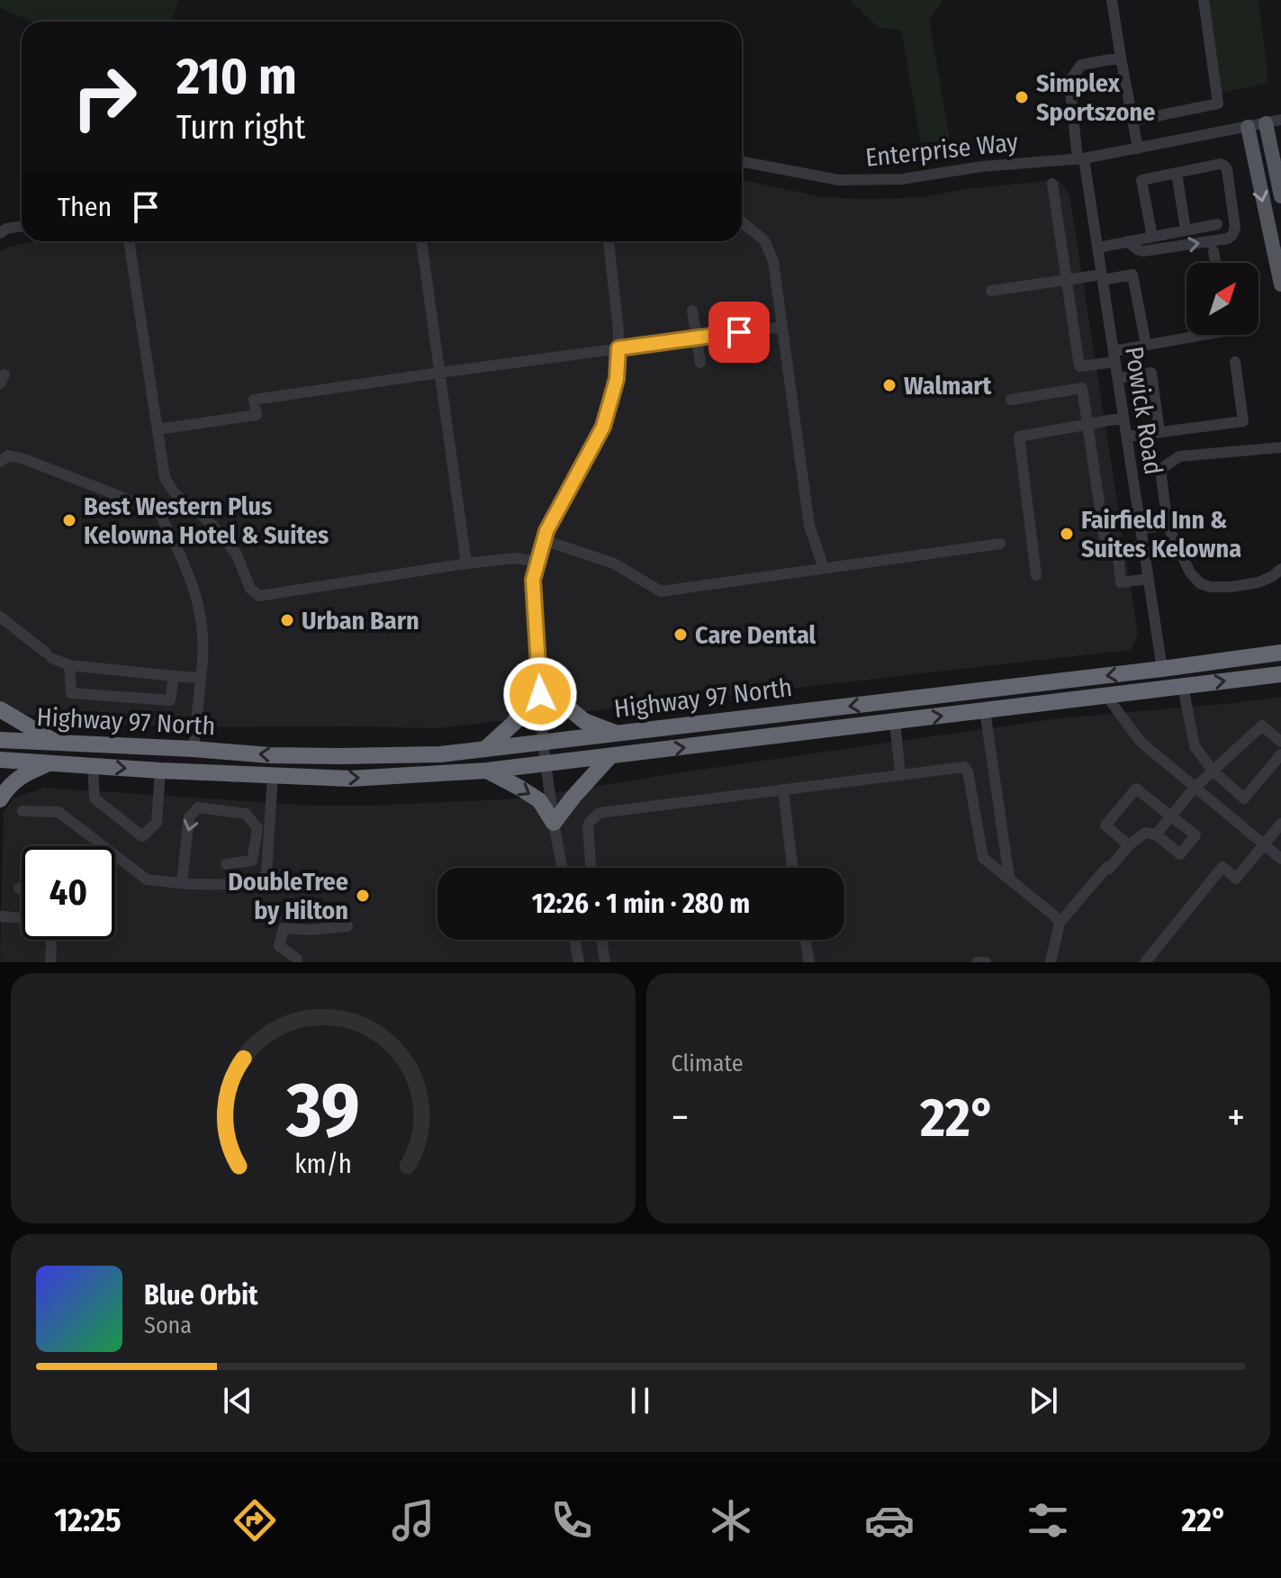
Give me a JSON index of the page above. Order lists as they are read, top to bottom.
{
  "streets": {
    "highway": ["Highway 97 North"],
    "street": ["Enterprise Way", "Powick Road"]
  },
  "crossings": [
    ["Enterprise Way", "Powick Road"],
    ["Powick Road", "Highway 97 North"]
  ],
  "places": [
    "Simplex Sportszone",
    "Walmart",
    "Best Western Plus Kelowna Hotel & Suites",
    "Fairfield Inn & Suites Kelowna",
    "Urban Barn",
    "Care Dental",
    "DoubleTree by Hilton"
  ],
  "north": "top right",
  "page": {
    "turn": ["210 m", "Turn right"],
    "then": "Then",
    "limit": "40",
    "trip": "12:26 · 1 min · 280 m",
    "tile": "Climate",
    "heat": ["−", "22°", "+"],
    "song": ["Blue Orbit", "Sona"],
    "tabs": ["12:25", "22°"],
    "gauge": ["39", "km/h"]
  }
}
